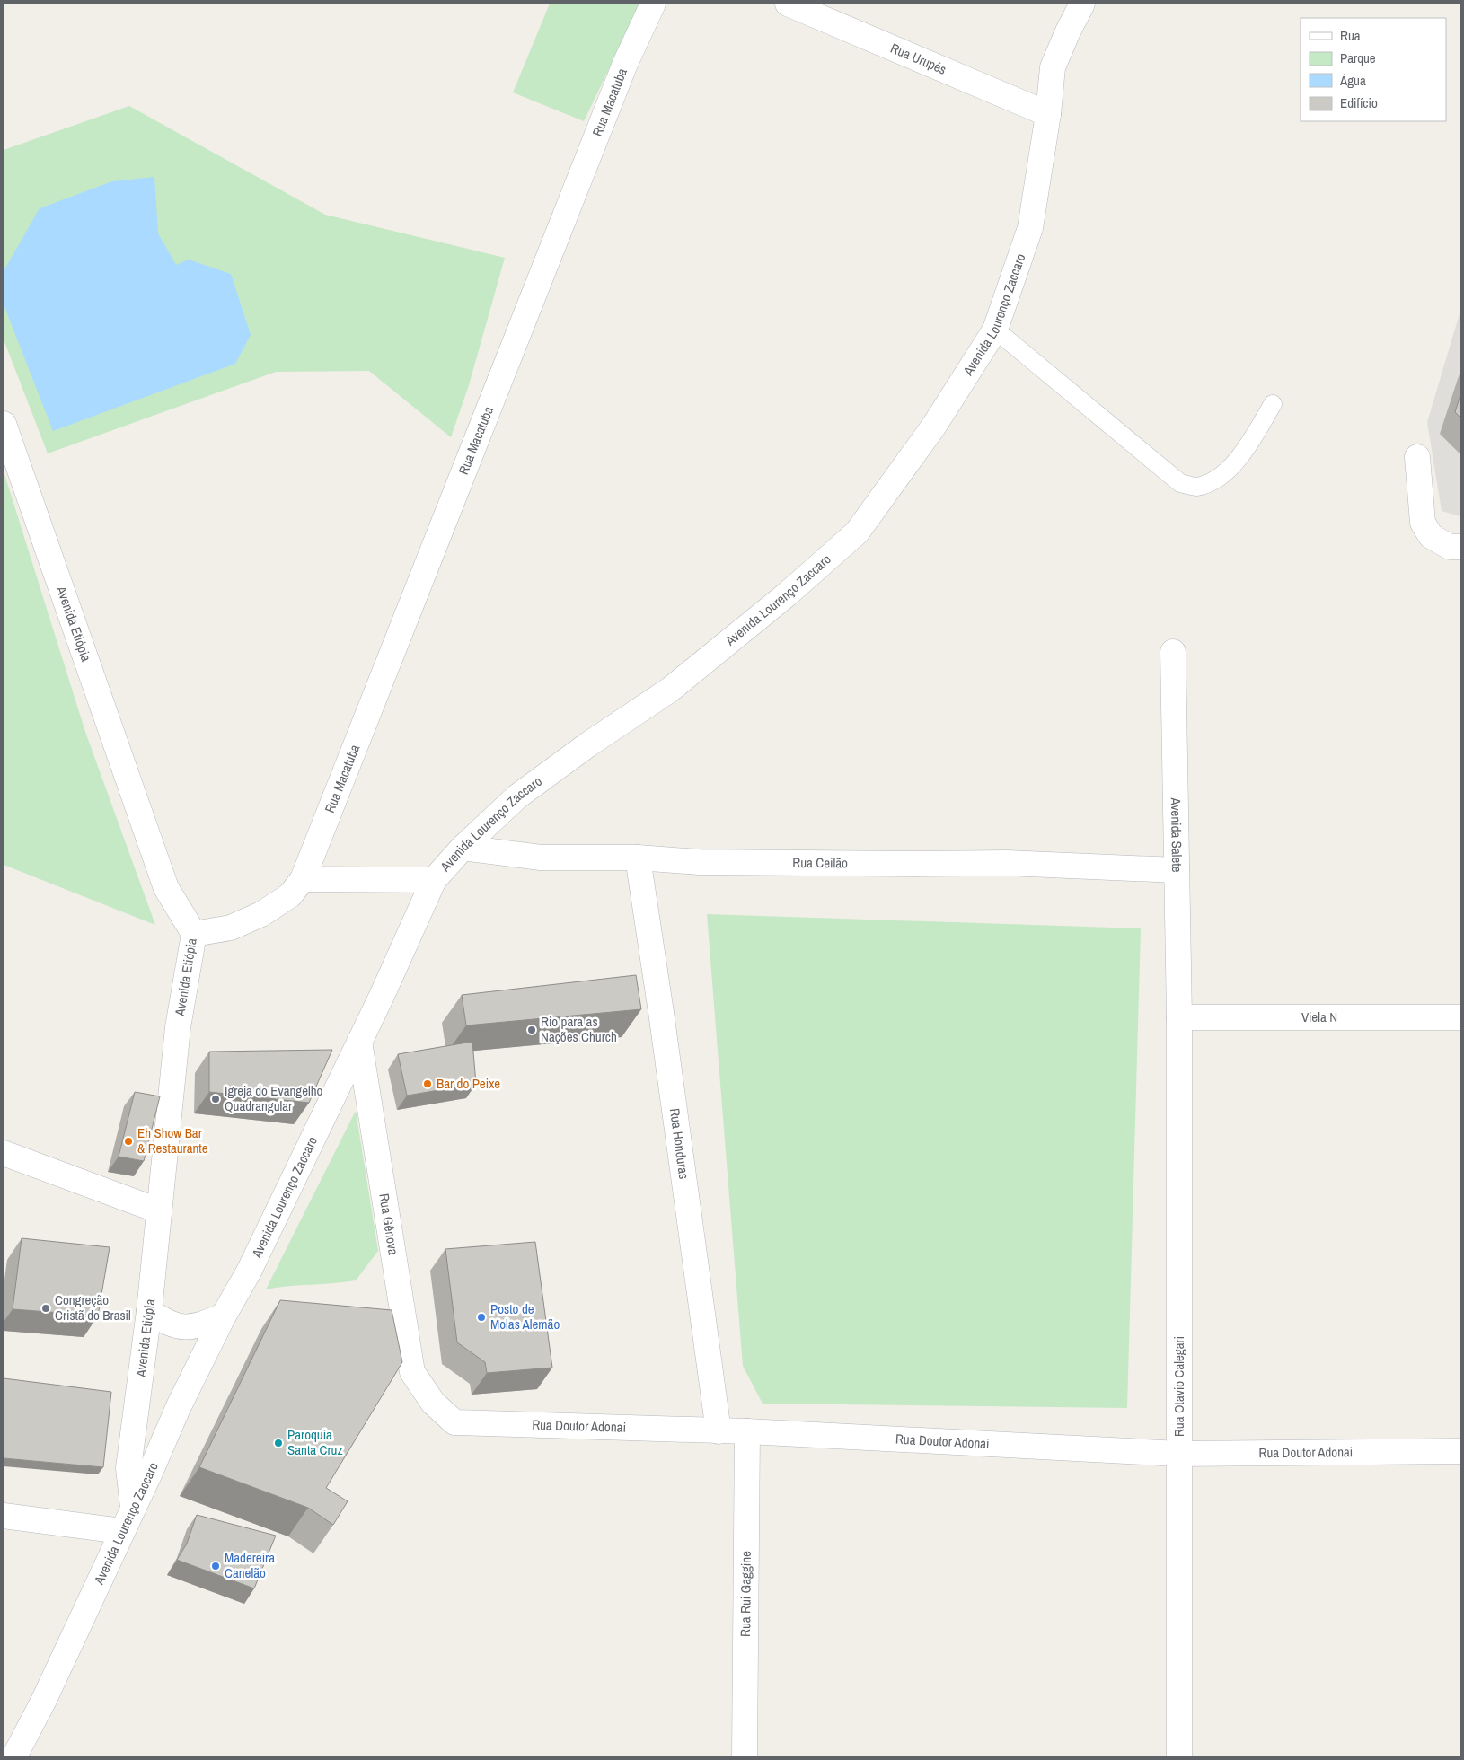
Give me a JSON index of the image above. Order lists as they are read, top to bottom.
{
  "streets": {
    "street": [
      "Rua Urupés",
      "Rua Macatuba",
      "Avenida Lourenço Zaccaro",
      "Avenida Etiópia",
      "Avenida Salete",
      "Rua Ceilão",
      "Viela N",
      "Rua Honduras",
      "Rua Gênova",
      "Rua Otavio Calegari",
      "Rua Doutor Adonai",
      "Rua Rui Gaggine"
    ]
  },
  "crossings": [
    ["Rua Urupés", "Avenida Lourenço Zaccaro"],
    ["Rua Macatuba", "Avenida Etiópia"],
    ["Avenida Lourenço Zaccaro", "Avenida Etiópia"],
    ["Avenida Lourenço Zaccaro", "Rua Ceilão"],
    ["Avenida Lourenço Zaccaro", "Rua Gênova"],
    ["Avenida Salete", "Rua Ceilão"],
    ["Avenida Salete", "Viela N"],
    ["Avenida Salete", "Rua Otavio Calegari"],
    ["Rua Ceilão", "Rua Honduras"],
    ["Viela N", "Rua Otavio Calegari"],
    ["Rua Honduras", "Rua Doutor Adonai"],
    ["Rua Gênova", "Rua Doutor Adonai"],
    ["Rua Otavio Calegari", "Rua Doutor Adonai"],
    ["Rua Doutor Adonai", "Rua Rui Gaggine"]
  ],
  "places": [
    "Rio para as Nações Church",
    "Bar do Peixe",
    "Igreja do Evangelho Quadrangular",
    "Eh Show Bar & Restaurante",
    "Congreção Cristã do Brasil",
    "Posto de Molas Alemão",
    "Paroquia Santa Cruz",
    "Madereira Canelão"
  ],
  "legend": [
    "Rua",
    "Parque",
    "Água",
    "Edifício"
  ]
}
